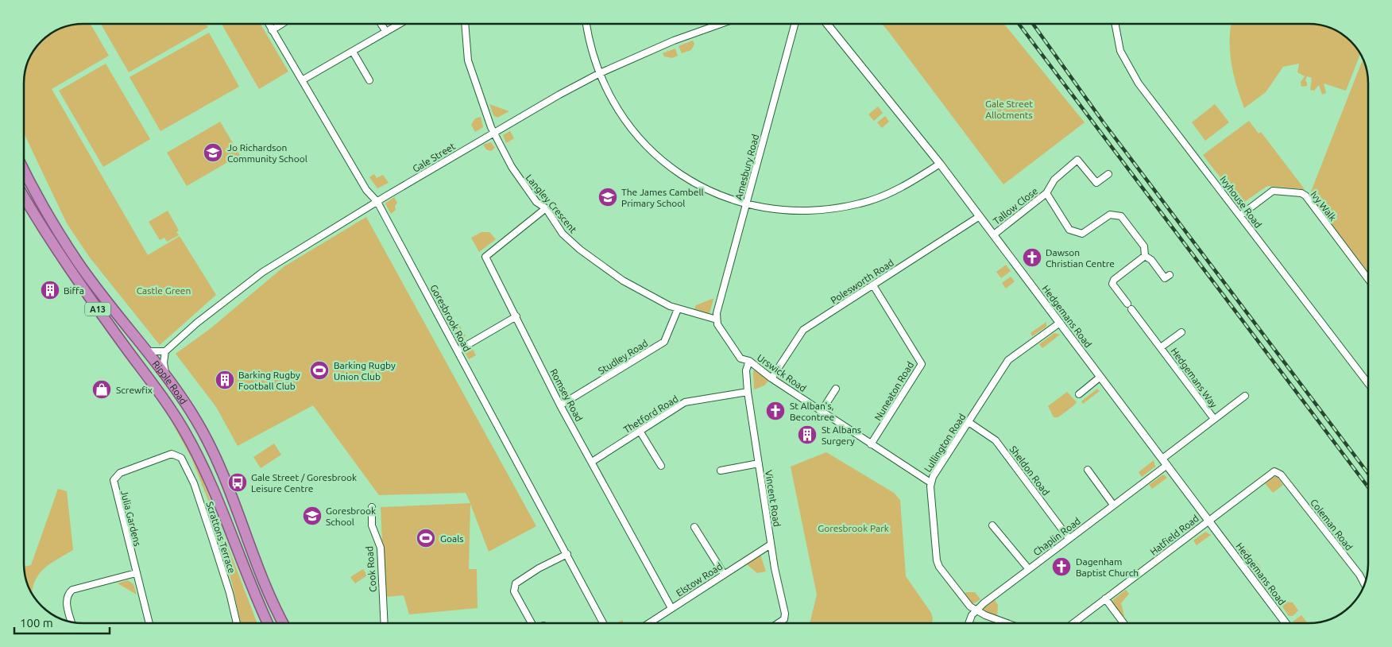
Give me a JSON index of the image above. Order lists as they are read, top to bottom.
{
  "streets": {
    "highway": ["A13", "Ripple Road"],
    "street": [
      "Gale Street",
      "Amesbury Road",
      "Ivyhouse Road",
      "Langley Crescent",
      "Tallow Close",
      "Ivy Walk",
      "Polesworth Road",
      "Hedgemans Road",
      "Goresbrook Road",
      "Studley Road",
      "Urswick Road",
      "Hedgemans Way",
      "Nuneaton Road",
      "Romsey Road",
      "Thetford Road",
      "Lullington Road",
      "Sheldon Road",
      "Vincent Road",
      "Julia Gardens",
      "Coleman Road",
      "Hatfield Road",
      "Chaplin Road",
      "Scrattons Terrace",
      "Cook Road",
      "Elstow Road"
    ]
  },
  "crossings": [
    ["Gale Street", "Langley Crescent"],
    ["Gale Street", "Goresbrook Road"],
    ["Amesbury Road", "Langley Crescent"],
    ["Amesbury Road", "Urswick Road"],
    ["Ivyhouse Road", "Ivy Walk"],
    ["Langley Crescent", "Studley Road"],
    ["Langley Crescent", "Urswick Road"],
    ["Langley Crescent", "Romsey Road"],
    ["Tallow Close", "Hedgemans Road"],
    ["Tallow Close", "Hedgemans Way"],
    ["Polesworth Road", "Hedgemans Road"],
    ["Polesworth Road", "Urswick Road"],
    ["Polesworth Road", "Nuneaton Road"],
    ["Hedgemans Road", "Hedgemans Way"],
    ["Hedgemans Road", "Lullington Road"],
    ["Hedgemans Road", "Hatfield Road"],
    ["Hedgemans Road", "Chaplin Road"],
    ["Studley Road", "Romsey Road"],
    ["Urswick Road", "Nuneaton Road"],
    ["Urswick Road", "Lullington Road"],
    ["Urswick Road", "Vincent Road"],
    ["Hedgemans Way", "Chaplin Road"],
    ["Romsey Road", "Thetford Road"],
    ["Romsey Road", "Elstow Road"],
    ["Thetford Road", "Vincent Road"],
    ["Lullington Road", "Sheldon Road"],
    ["Lullington Road", "Chaplin Road"],
    ["Sheldon Road", "Chaplin Road"],
    ["Vincent Road", "Elstow Road"],
    ["Julia Gardens", "Scrattons Terrace"],
    ["Coleman Road", "Hatfield Road"]
  ],
  "parks": ["Gale Street Allotments", "Castle Green", "Goresbrook Park"],
  "places": {
    "school or university": ["Jo Richardson Community School", "The James Cambell Primary School", "Goresbrook School"],
    "church": ["Dawson Christian Centre", "St Alban's, Becontree", "Dagenham Baptist Church"],
    "building": ["Biffa", "Barking Rugby Football Club", "St Albans Surgery"],
    "sports": ["Barking Rugby Union Club", "Goals"],
    "shop": ["Screwfix"],
    "bus stop": ["Gale Street / Goresbrook Leisure Centre"]
  },
  "scale_bar": "100 m"
}
